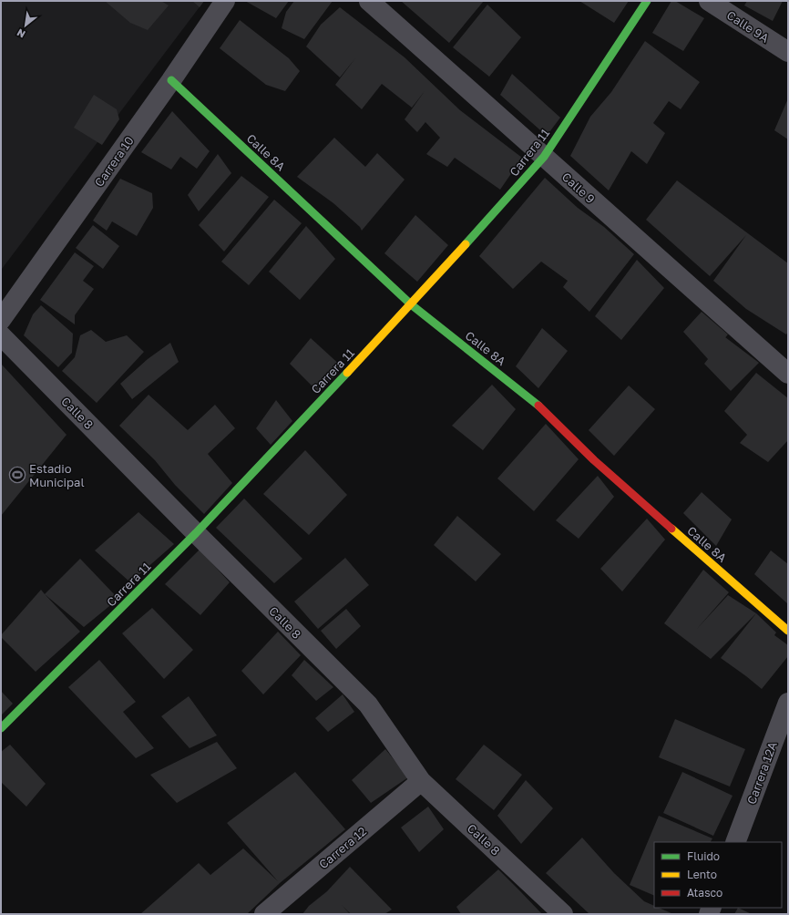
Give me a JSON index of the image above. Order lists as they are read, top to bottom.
{
  "streets": {
    "street": [
      "Calle 9A",
      "Calle 8A",
      "Carrera 11",
      "Carrera 10",
      "Calle 9",
      "Calle 8",
      "Carrera 12A",
      "Carrera 12"
    ]
  },
  "crossings": [
    ["Calle 8A", "Carrera 11"],
    ["Calle 8A", "Carrera 10"],
    ["Carrera 11", "Calle 9"],
    ["Carrera 11", "Calle 8"],
    ["Calle 8", "Carrera 12"]
  ],
  "places": {
    "sports": ["Estadio Municipal"]
  },
  "legend": ["Fluido", "Lento", "Atasco"],
  "north": "bottom left"
}
